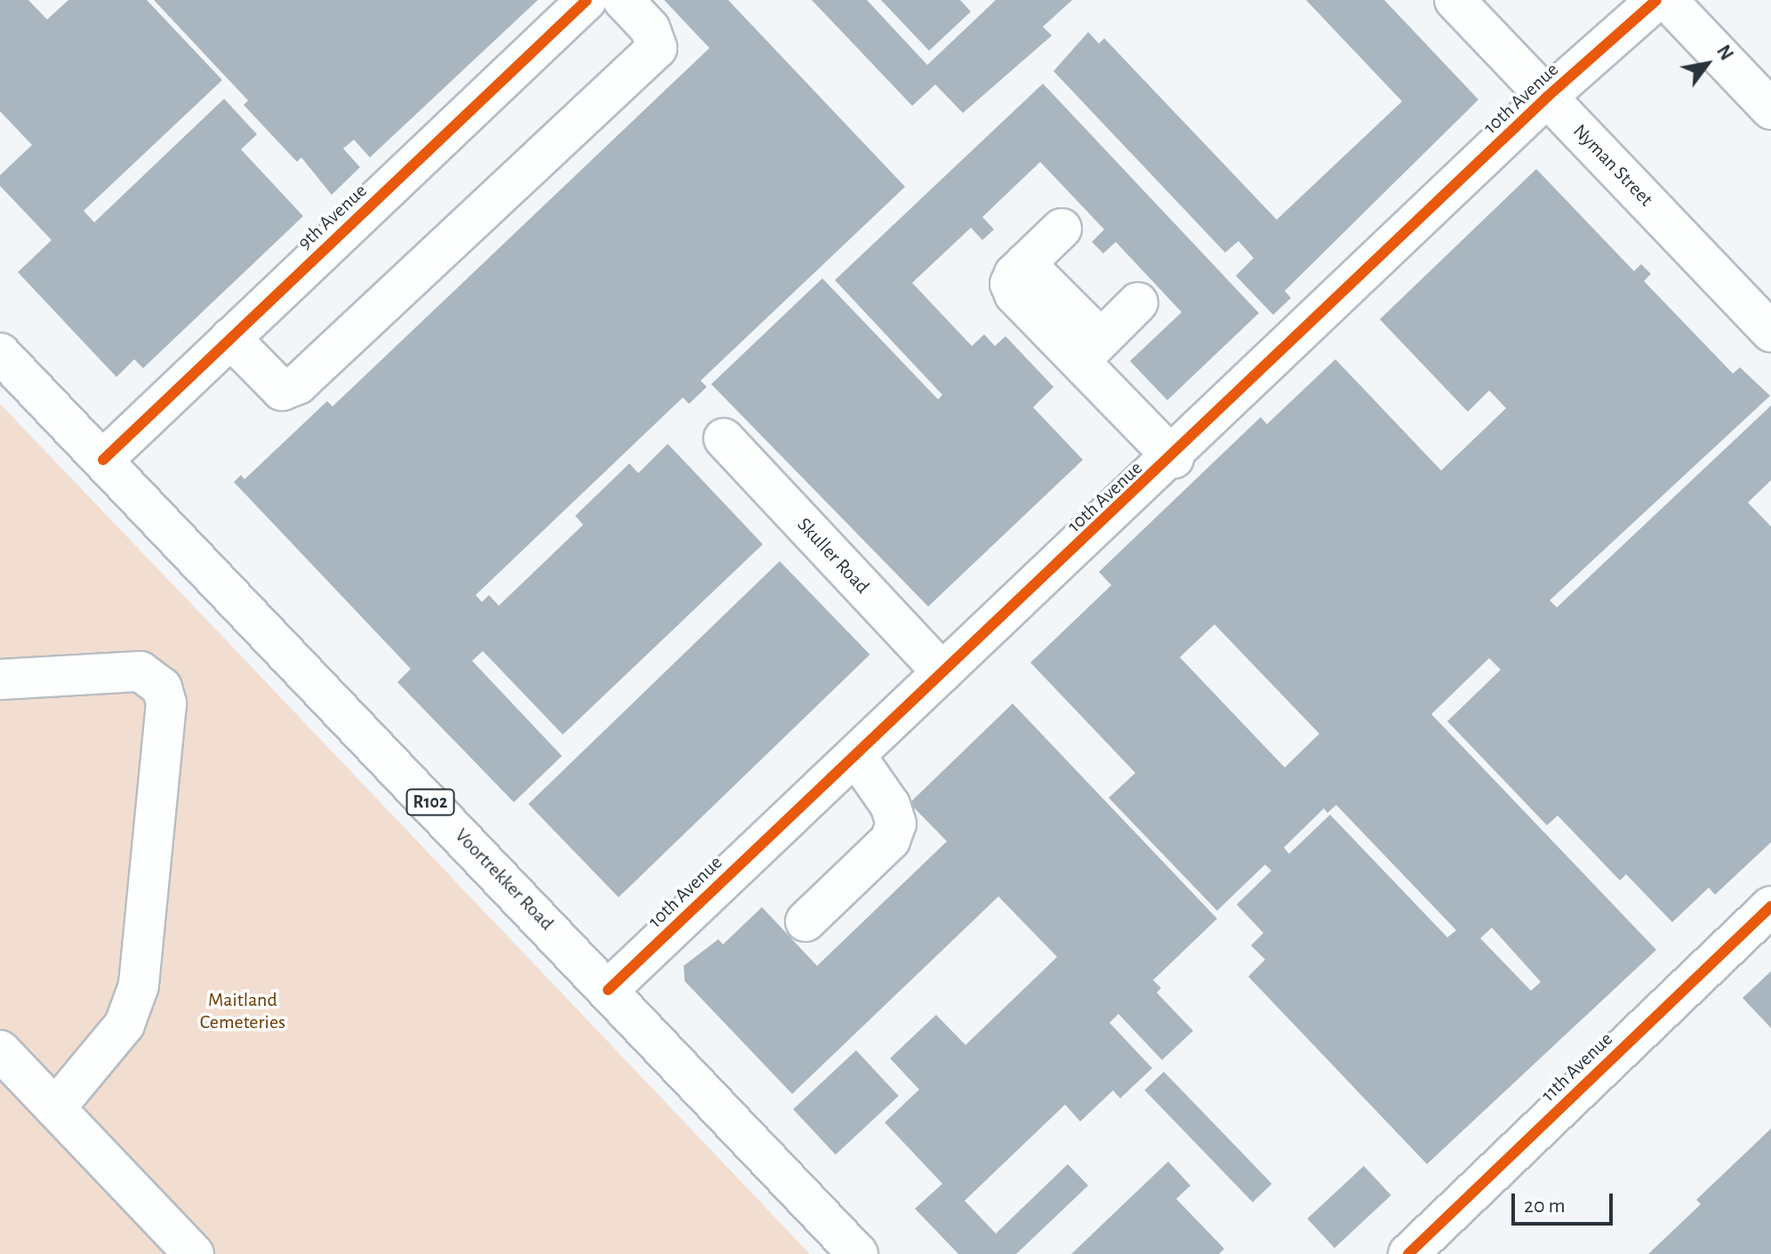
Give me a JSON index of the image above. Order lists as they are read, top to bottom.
{
  "streets": {
    "street": [
      "10th Avenue",
      "Nyman Street",
      "9th Avenue",
      "Skuller Road",
      "R102",
      "Voortrekker Road",
      "11th Avenue"
    ]
  },
  "crossings": [
    ["10th Avenue", "Nyman Street"],
    ["10th Avenue", "Skuller Road"],
    ["10th Avenue", "Voortrekker Road"],
    ["9th Avenue", "Voortrekker Road"]
  ],
  "parks": ["Maitland Cemeteries"],
  "scale_bar": "20 m",
  "north": "top right"
}
